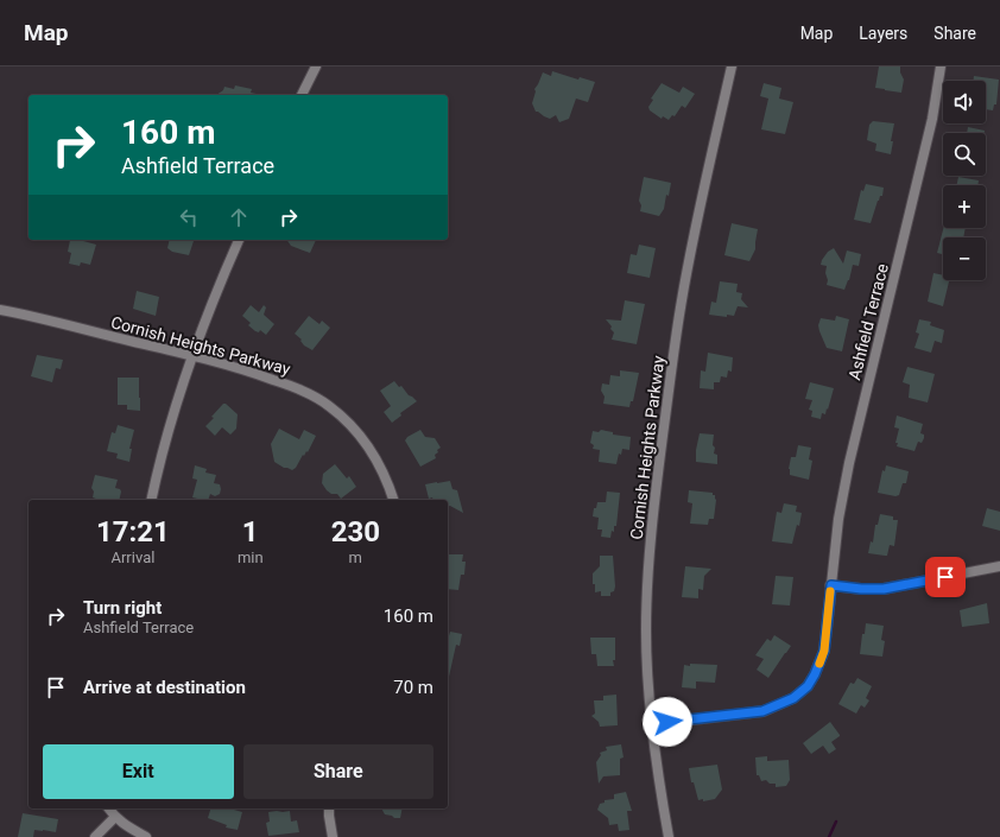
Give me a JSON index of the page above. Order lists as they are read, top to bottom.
{
  "streets": {
    "street": ["Ashfield Terrace", "Cornish Heights Parkway"]
  },
  "crossings": [
    ["Ashfield Terrace", "Cornish Heights Parkway"]
  ],
  "page": {
    "header": "Map",
    "nav": ["Map", "Layers", "Share"],
    "map_buttons": ["+", "−"],
    "turn": ["160 m", "Ashfield Terrace"],
    "eta": [
      "17:21",
      "Arrival",
      "1",
      "min",
      "230",
      "m"
    ],
    "list": [
      {
        "name": "Turn right",
        "note": "Ashfield Terrace",
        "value": "160 m"
      },
      {
        "name": "Arrive at destination",
        "value": "70 m"
      }
    ],
    "buttons": ["Exit", "Share"]
  }
}
